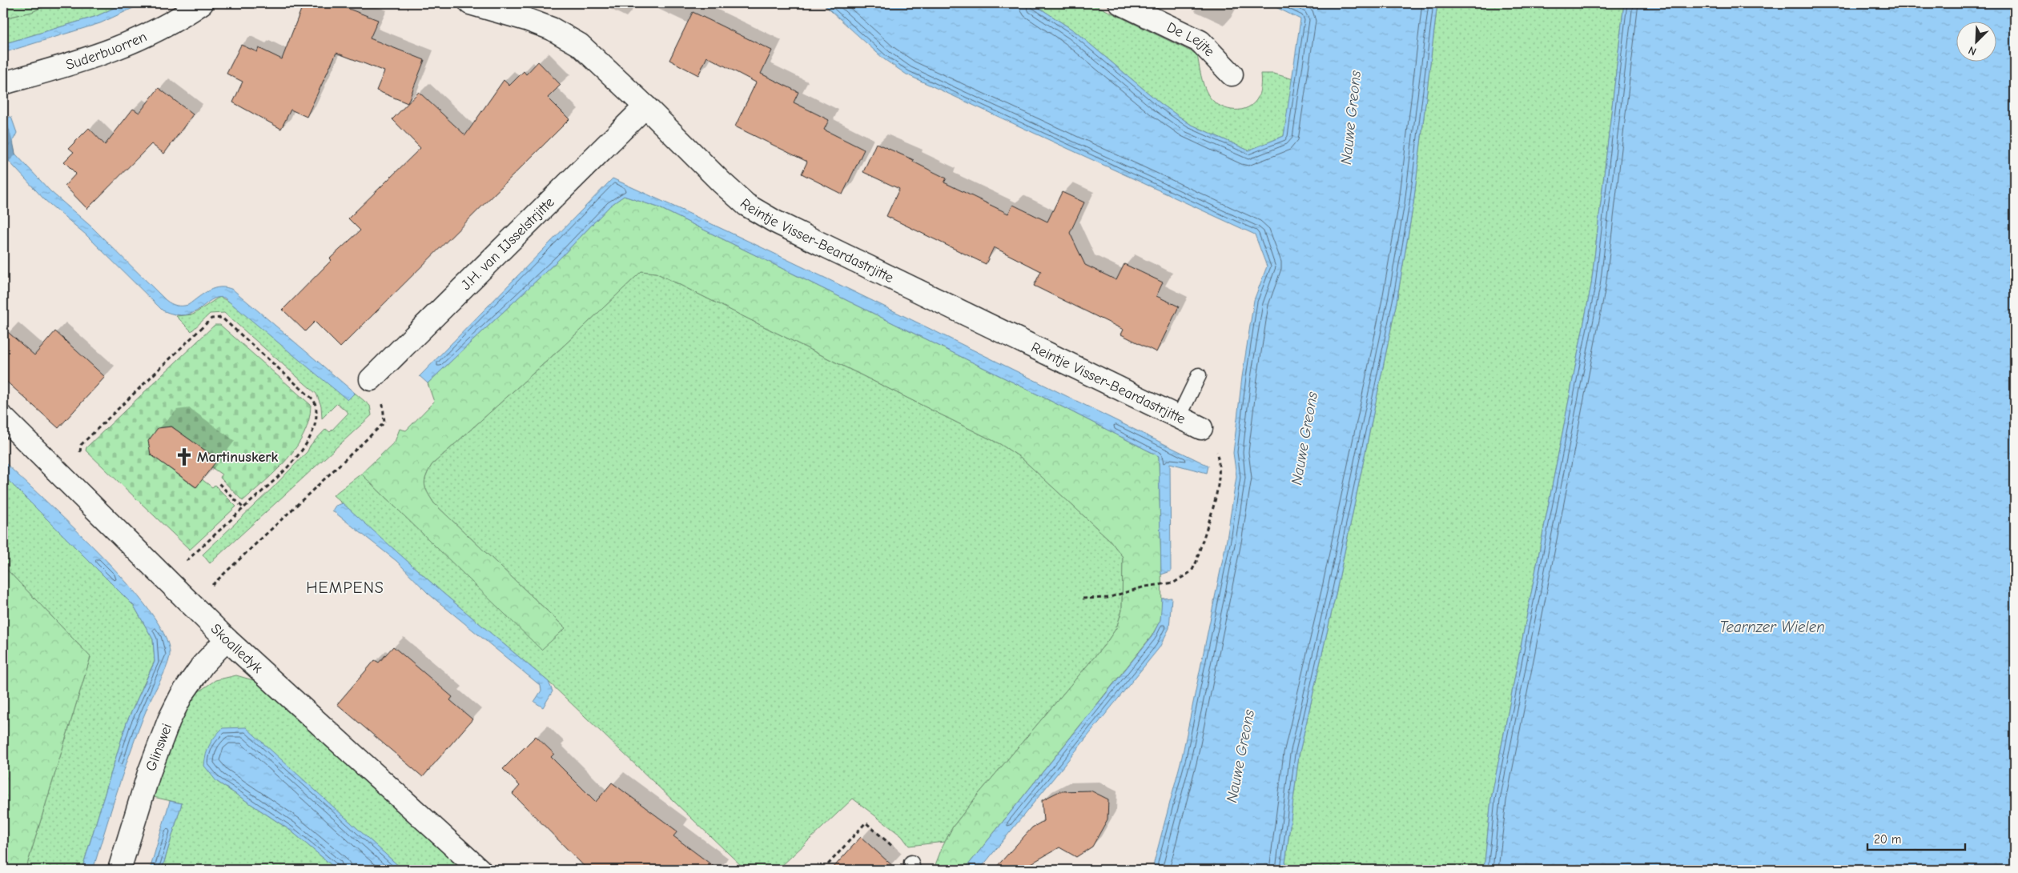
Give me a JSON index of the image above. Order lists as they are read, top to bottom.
{
  "streets": {
    "street": [
      "De Leijte",
      "Suderbuorren",
      "Reintje Visser-Beardastrjitte",
      "J.H. van IJsselstrjitte",
      "Skoalledyk",
      "Glinswei"
    ]
  },
  "crossings": [
    ["Reintje Visser-Beardastrjitte", "J.H. van IJsselstrjitte"],
    ["Skoalledyk", "Glinswei"]
  ],
  "districts": ["HEMPENS"],
  "water": ["Nauwe Greons", "Tearnzer Wielen"],
  "places": {
    "church": ["Martinuskerk"]
  },
  "scale_bar": "20 m",
  "north": "bottom left"
}
